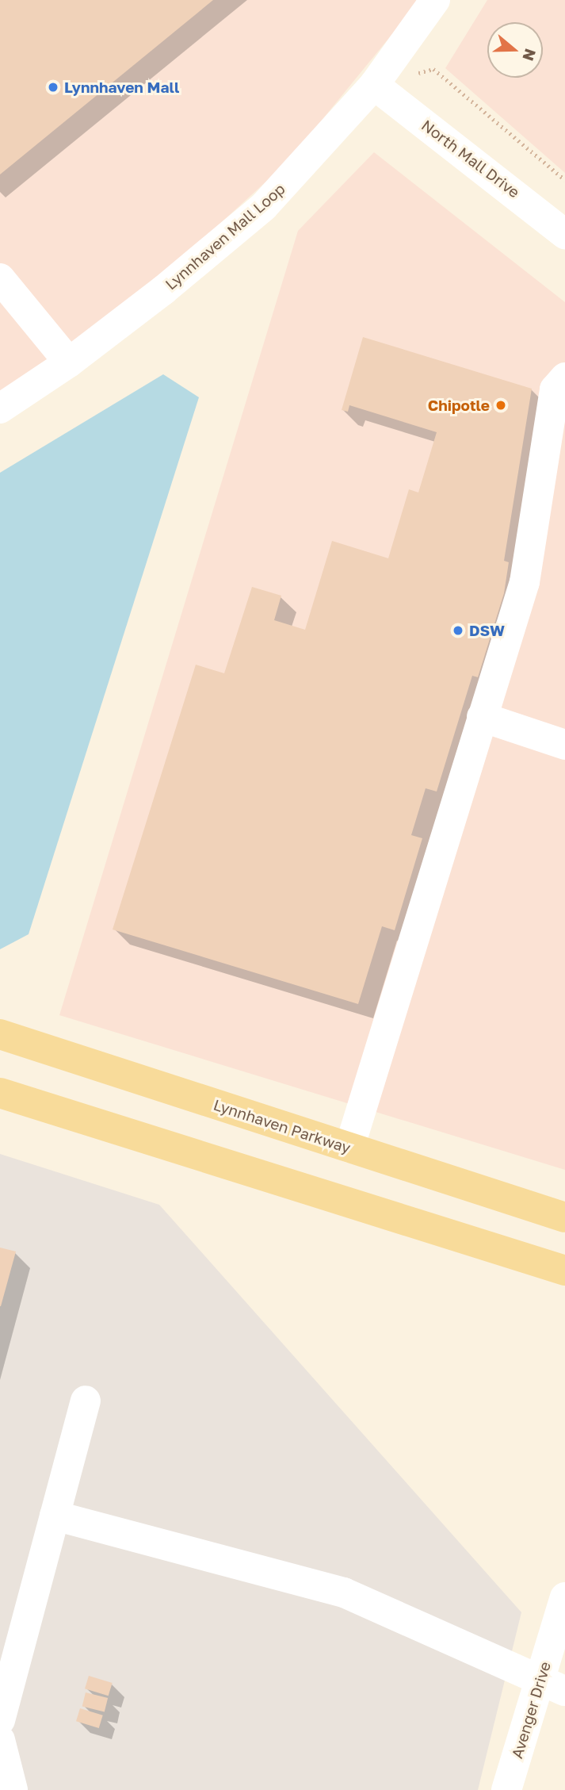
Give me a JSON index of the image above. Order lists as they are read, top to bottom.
{
  "streets": {
    "main road": ["Lynnhaven Parkway"],
    "street": ["North Mall Drive", "Lynnhaven Mall Loop", "Avenger Drive"]
  },
  "crossings": [
    ["North Mall Drive", "Lynnhaven Mall Loop"]
  ],
  "places": ["Lynnhaven Mall", "Chipotle", "DSW"],
  "north": "right"
}
